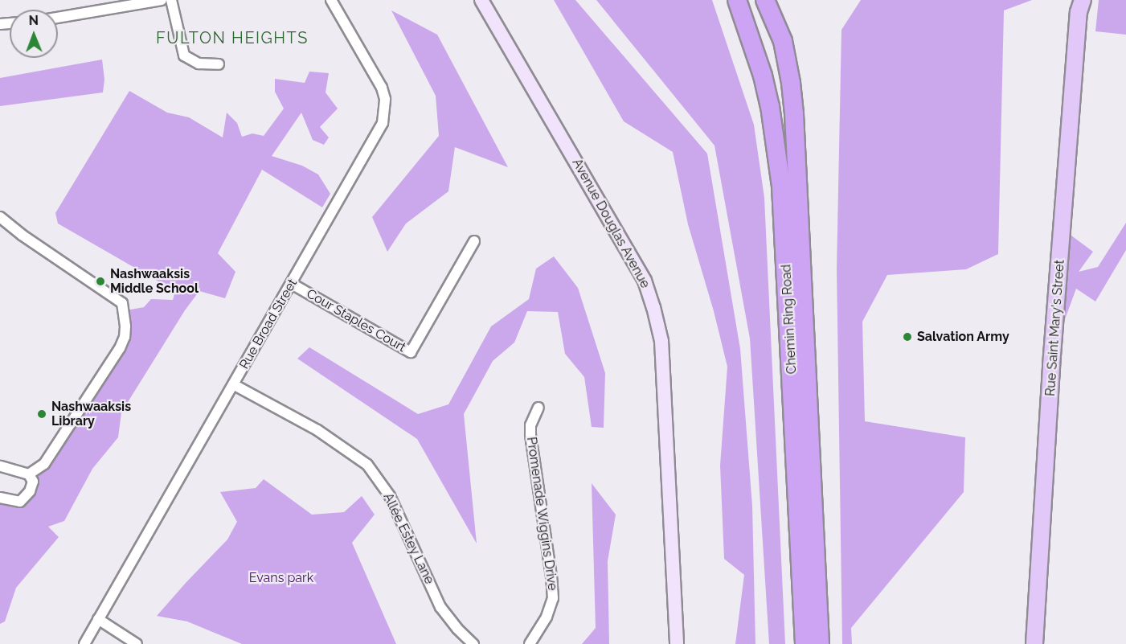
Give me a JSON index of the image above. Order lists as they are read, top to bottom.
{
  "streets": {
    "highway": ["Chemin Ring Road"],
    "main road": ["Rue Saint Mary's Street"],
    "street": [
      "Avenue Douglas Avenue",
      "Cour Staples Court",
      "Rue Broad Street",
      "Promenade Wiggins Drive",
      "Allée Estey Lane"
    ]
  },
  "crossings": [
    ["Cour Staples Court", "Rue Broad Street"],
    ["Rue Broad Street", "Allée Estey Lane"]
  ],
  "districts": ["FULTON HEIGHTS"],
  "parks": ["Evans park"],
  "places": ["Nashwaaksis Middle School", "Salvation Army", "Nashwaaksis Library"],
  "north": "top"
}
